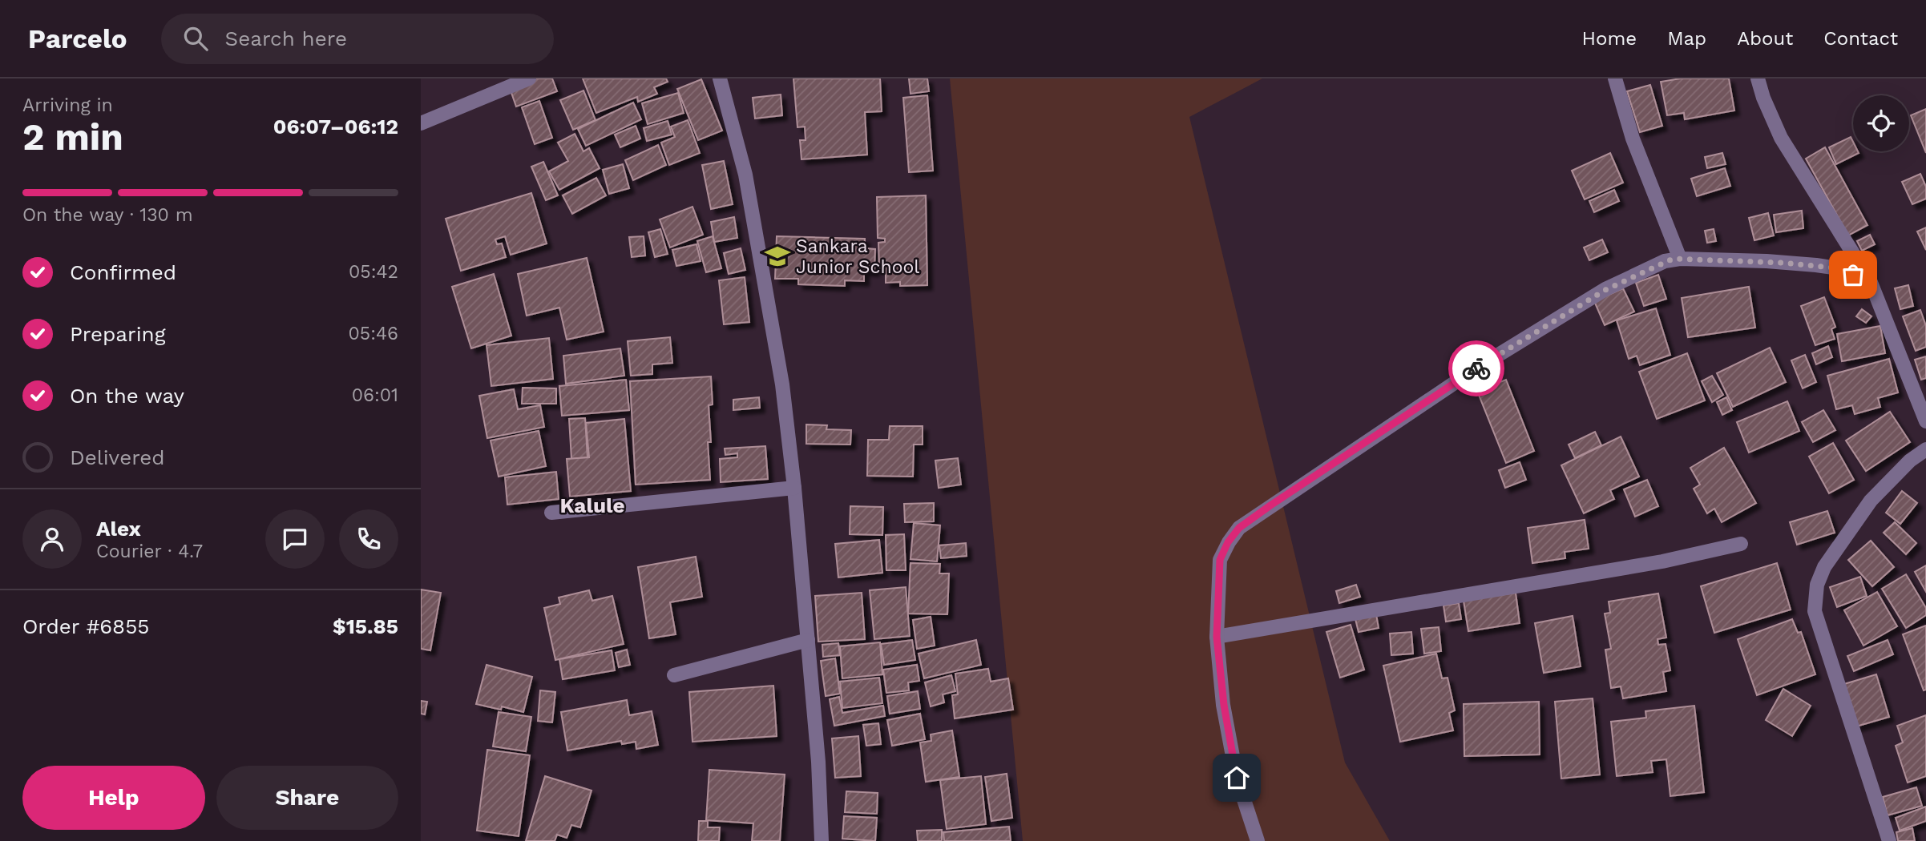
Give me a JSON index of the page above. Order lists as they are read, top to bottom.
{
  "districts": ["Kalule"],
  "places": {
    "school or university": ["Sankara Junior School"]
  },
  "page": {
    "header": "Parcelo",
    "search": "Search here",
    "nav": [
      "Home",
      "Map",
      "About",
      "Contact"
    ],
    "heading": ["2 min", "Arriving in", "06:07–06:12"],
    "panel": [
      "Alex",
      "Courier · 4.7",
      "Order #6855",
      "$15.85"
    ],
    "bar": "On the way · 130 m",
    "list": [
      ["Confirmed", "05:42"],
      ["Preparing", "05:46"],
      ["On the way", "06:01"],
      "Delivered"
    ],
    "buttons": ["Help", "Share"]
  }
}
